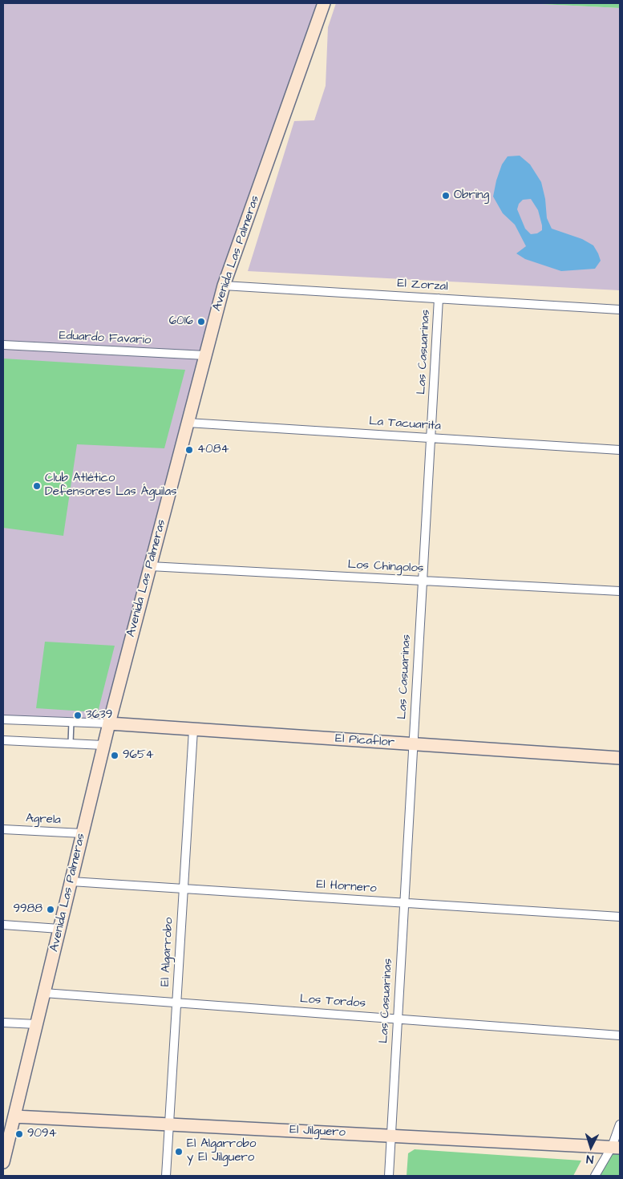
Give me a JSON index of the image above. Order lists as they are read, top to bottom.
{
  "streets": {
    "main road": ["Avenida Las Palmeras", "El Picaflor", "El Jilguero"],
    "street": [
      "El Zorzal",
      "Eduardo Favario",
      "Las Casuarinas",
      "La Tacuarita",
      "Los Chingolos",
      "Agrela",
      "El Hornero",
      "El Algarrobo",
      "Los Tordos"
    ]
  },
  "crossings": [
    ["Avenida Las Palmeras", "El Zorzal"],
    ["Avenida Las Palmeras", "Eduardo Favario"],
    ["Avenida Las Palmeras", "La Tacuarita"],
    ["Avenida Las Palmeras", "Los Chingolos"],
    ["Avenida Las Palmeras", "El Picaflor"],
    ["Avenida Las Palmeras", "Agrela"],
    ["Avenida Las Palmeras", "El Hornero"],
    ["Avenida Las Palmeras", "Los Tordos"],
    ["Avenida Las Palmeras", "El Jilguero"],
    ["El Zorzal", "Las Casuarinas"],
    ["Las Casuarinas", "La Tacuarita"],
    ["Las Casuarinas", "Los Chingolos"],
    ["Las Casuarinas", "El Picaflor"],
    ["Las Casuarinas", "El Hornero"],
    ["Las Casuarinas", "Los Tordos"],
    ["Las Casuarinas", "El Jilguero"],
    ["El Picaflor", "El Algarrobo"],
    ["El Hornero", "El Algarrobo"],
    ["El Algarrobo", "Los Tordos"],
    ["El Algarrobo", "El Jilguero"]
  ],
  "places": [
    "Obring",
    "6016",
    "4084",
    "Club Atlético Defensores Las Águilas",
    "3639",
    "9654",
    "9988",
    "9094",
    "El Algarrobo y El Jilguero"
  ],
  "north": "bottom"
}
